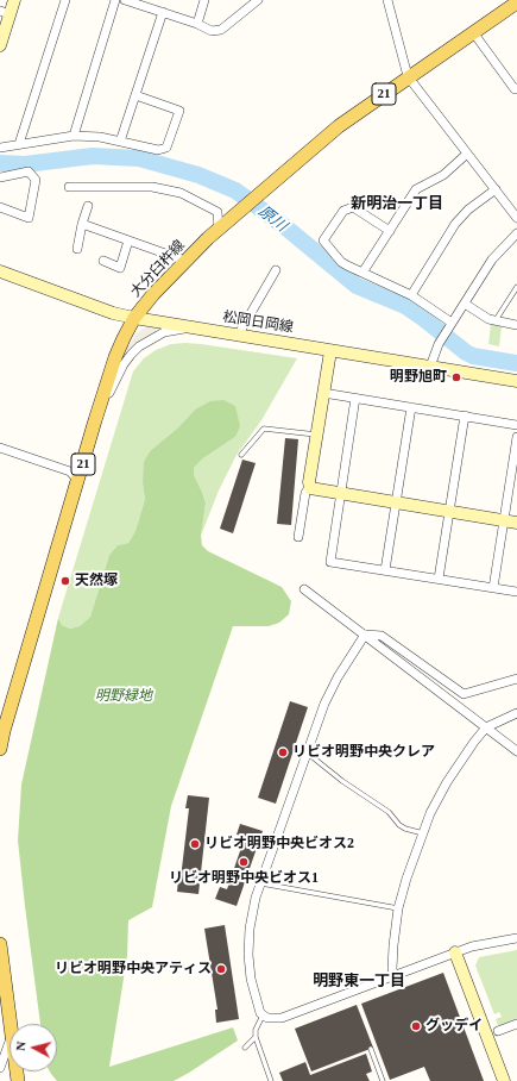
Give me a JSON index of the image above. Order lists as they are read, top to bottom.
{
  "streets": {
    "main road": ["21", "大分臼杵線"],
    "street": ["松岡日岡線"]
  },
  "crossings": [
    ["大分臼杵線", "松岡日岡線"]
  ],
  "districts": ["新明治一丁目", "明野東一丁目"],
  "water": ["原川"],
  "parks": ["明野緑地"],
  "places": [
    "明野旭町",
    "天然塚",
    "リビオ明野中央クレア",
    "リビオ明野中央ビオス2",
    "リビオ明野中央ビオス1",
    "リビオ明野中央アティス",
    "グッデイ"
  ],
  "north": "left"
}
